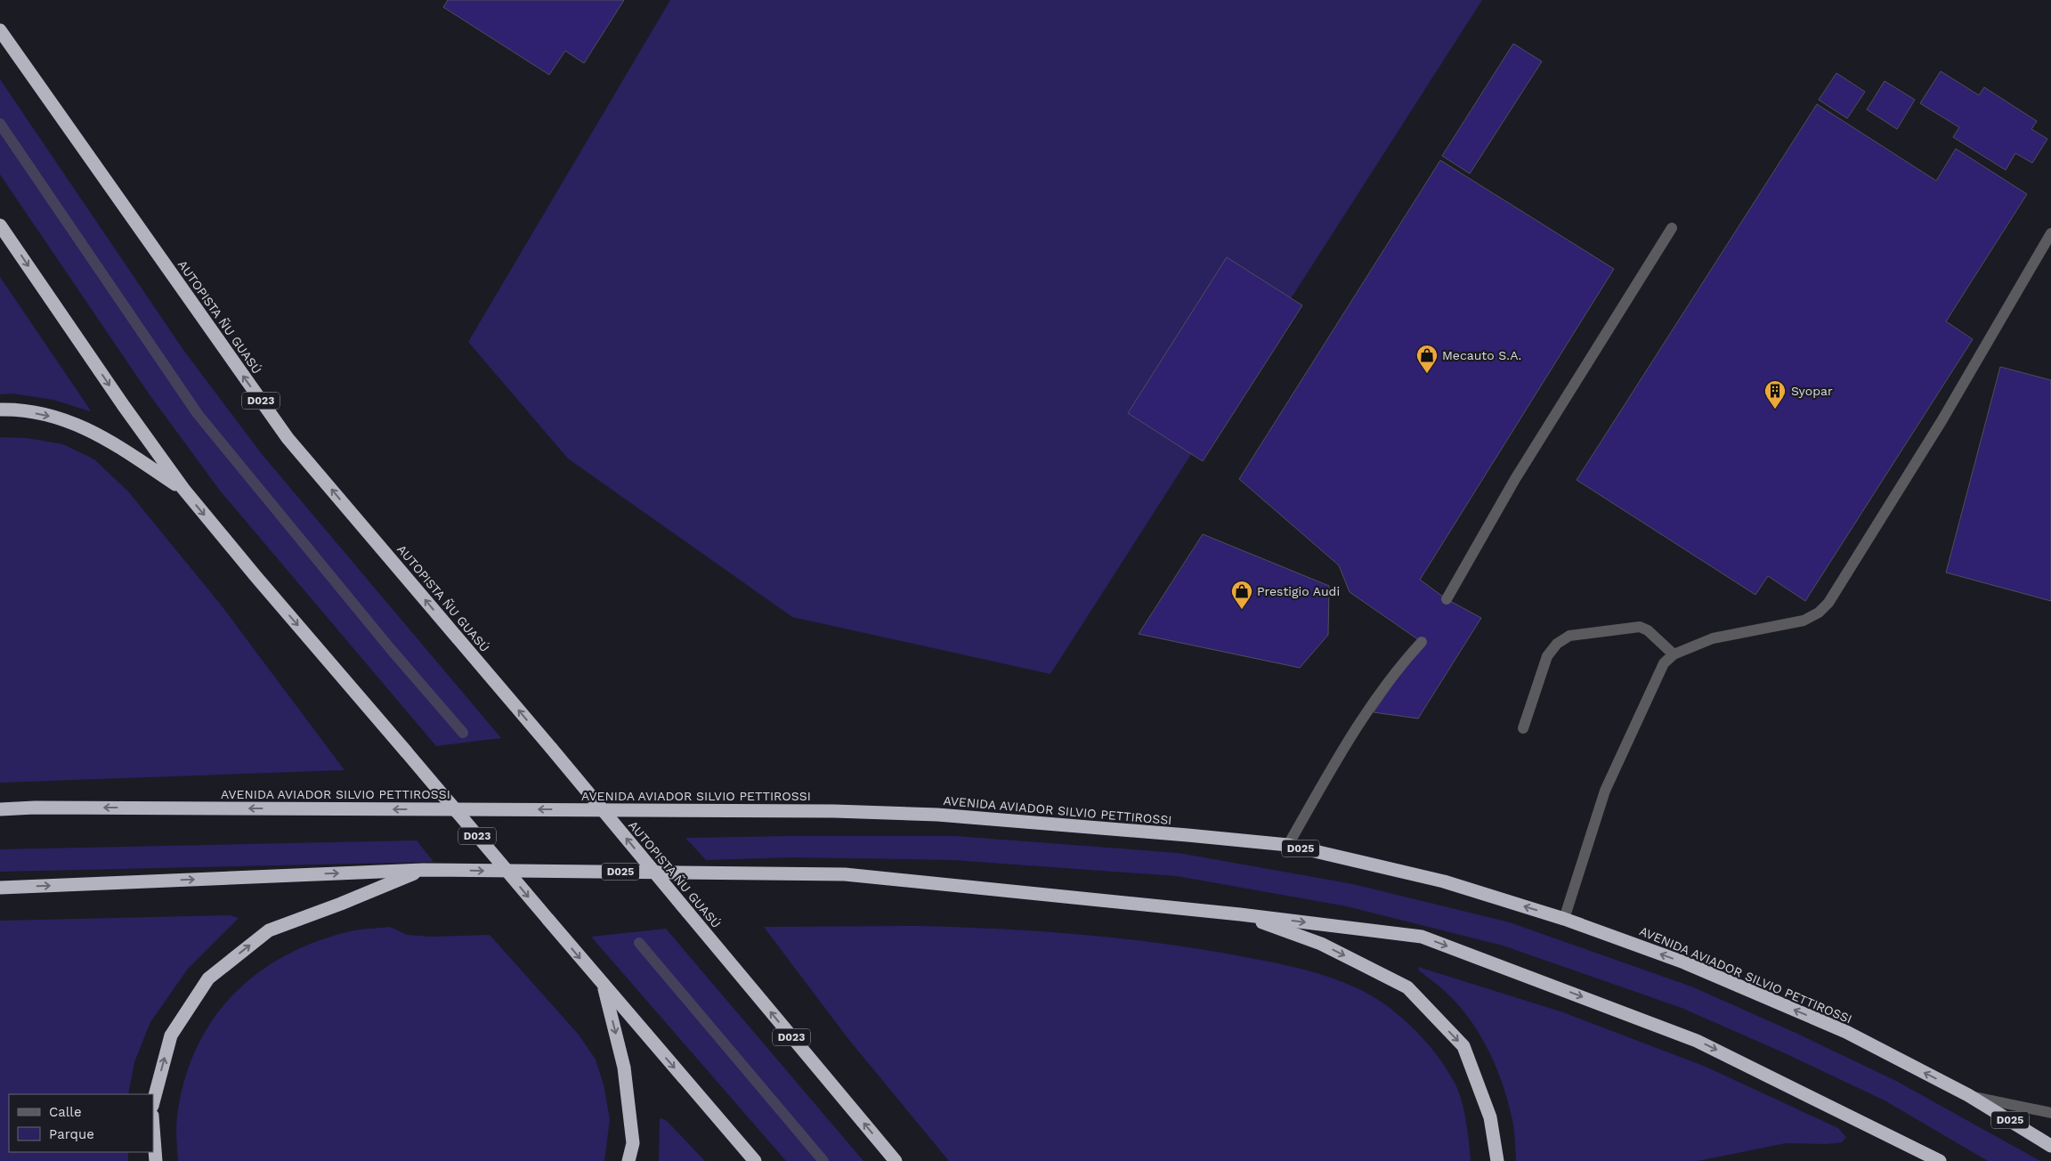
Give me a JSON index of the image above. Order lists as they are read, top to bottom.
{
  "streets": {
    "highway": [
      "AUTOPISTA ÑU GUASÚ",
      "D023",
      "AVENIDA AVIADOR SILVIO PETTIROSSI",
      "D025"
    ]
  },
  "places": {
    "shop": ["Mecauto S.A.", "Prestigio Audi"],
    "building": ["Syopar"]
  },
  "legend": ["Calle", "Parque"]
}
